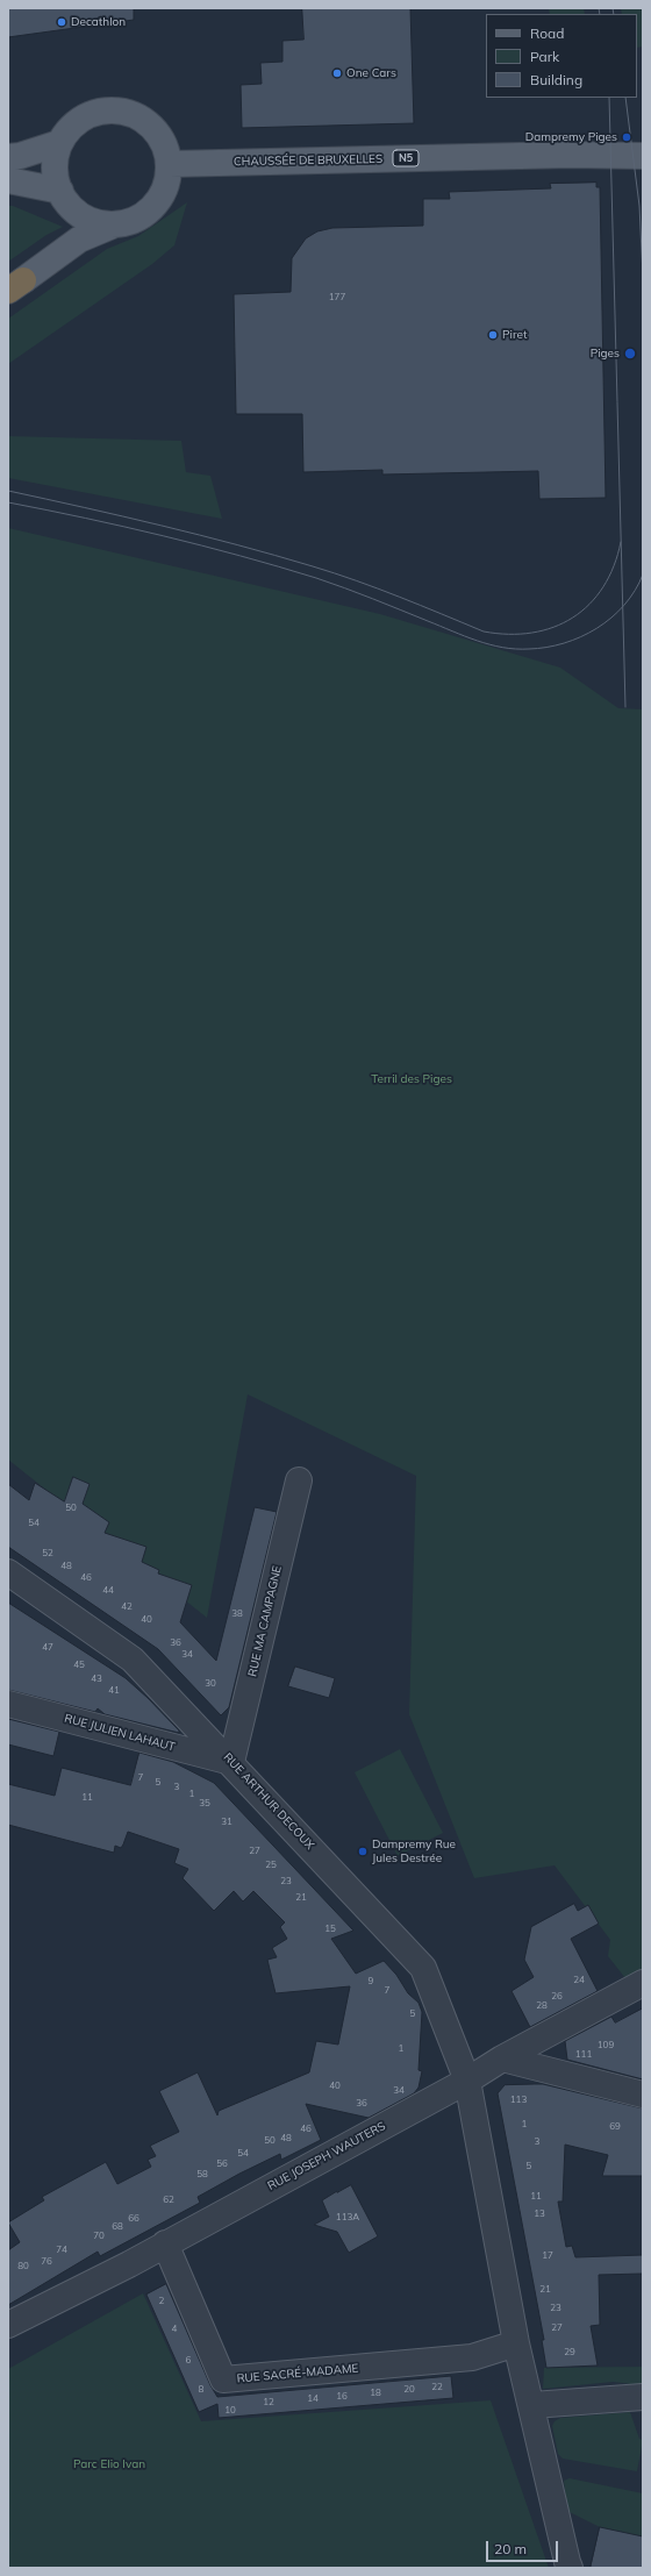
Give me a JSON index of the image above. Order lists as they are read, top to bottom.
{
  "streets": {
    "main road": ["N5", "CHAUSSÉE DE BRUXELLES"],
    "street": [
      "RUE MA CAMPAGNE",
      "RUE JULIEN LAHAUT",
      "RUE ARTHUR DECOUX",
      "RUE JOSEPH WAUTERS",
      "RUE SACRÉ-MADAME"
    ]
  },
  "crossings": [
    ["RUE MA CAMPAGNE", "RUE JULIEN LAHAUT"],
    ["RUE MA CAMPAGNE", "RUE ARTHUR DECOUX"],
    ["RUE JULIEN LAHAUT", "RUE ARTHUR DECOUX"],
    ["RUE ARTHUR DECOUX", "RUE JOSEPH WAUTERS"],
    ["RUE JOSEPH WAUTERS", "RUE SACRÉ-MADAME"]
  ],
  "parks": ["Terril des Piges", "Parc Elio Ivan"],
  "places": [
    "Decathlon",
    "One Cars",
    "Dampremy Piges",
    "Piret",
    "Piges",
    "Dampremy Rue Jules Destrée"
  ],
  "house_numbers": [
    "177",
    "50",
    "54",
    "52",
    "48",
    "46",
    "44",
    "42",
    "38",
    "40",
    "36",
    "47",
    "34",
    "45",
    "43",
    "30",
    "41",
    "7",
    "5",
    "3",
    "1",
    "11",
    "35",
    "31",
    "27",
    "25",
    "23",
    "21",
    "15",
    "24",
    "9",
    "7",
    "26",
    "28",
    "5",
    "109",
    "1",
    "111",
    "40",
    "34",
    "113",
    "36",
    "1",
    "69",
    "46",
    "48",
    "50",
    "3",
    "54",
    "56",
    "5",
    "58",
    "11",
    "62",
    "13",
    "113A",
    "66",
    "68",
    "70",
    "74",
    "17",
    "76",
    "80",
    "21",
    "2",
    "23",
    "27",
    "4",
    "29",
    "6",
    "22",
    "8",
    "20",
    "18",
    "16",
    "14",
    "12",
    "10"
  ],
  "legend": ["Road", "Park", "Building"],
  "scale_bar": "20 m"
}
